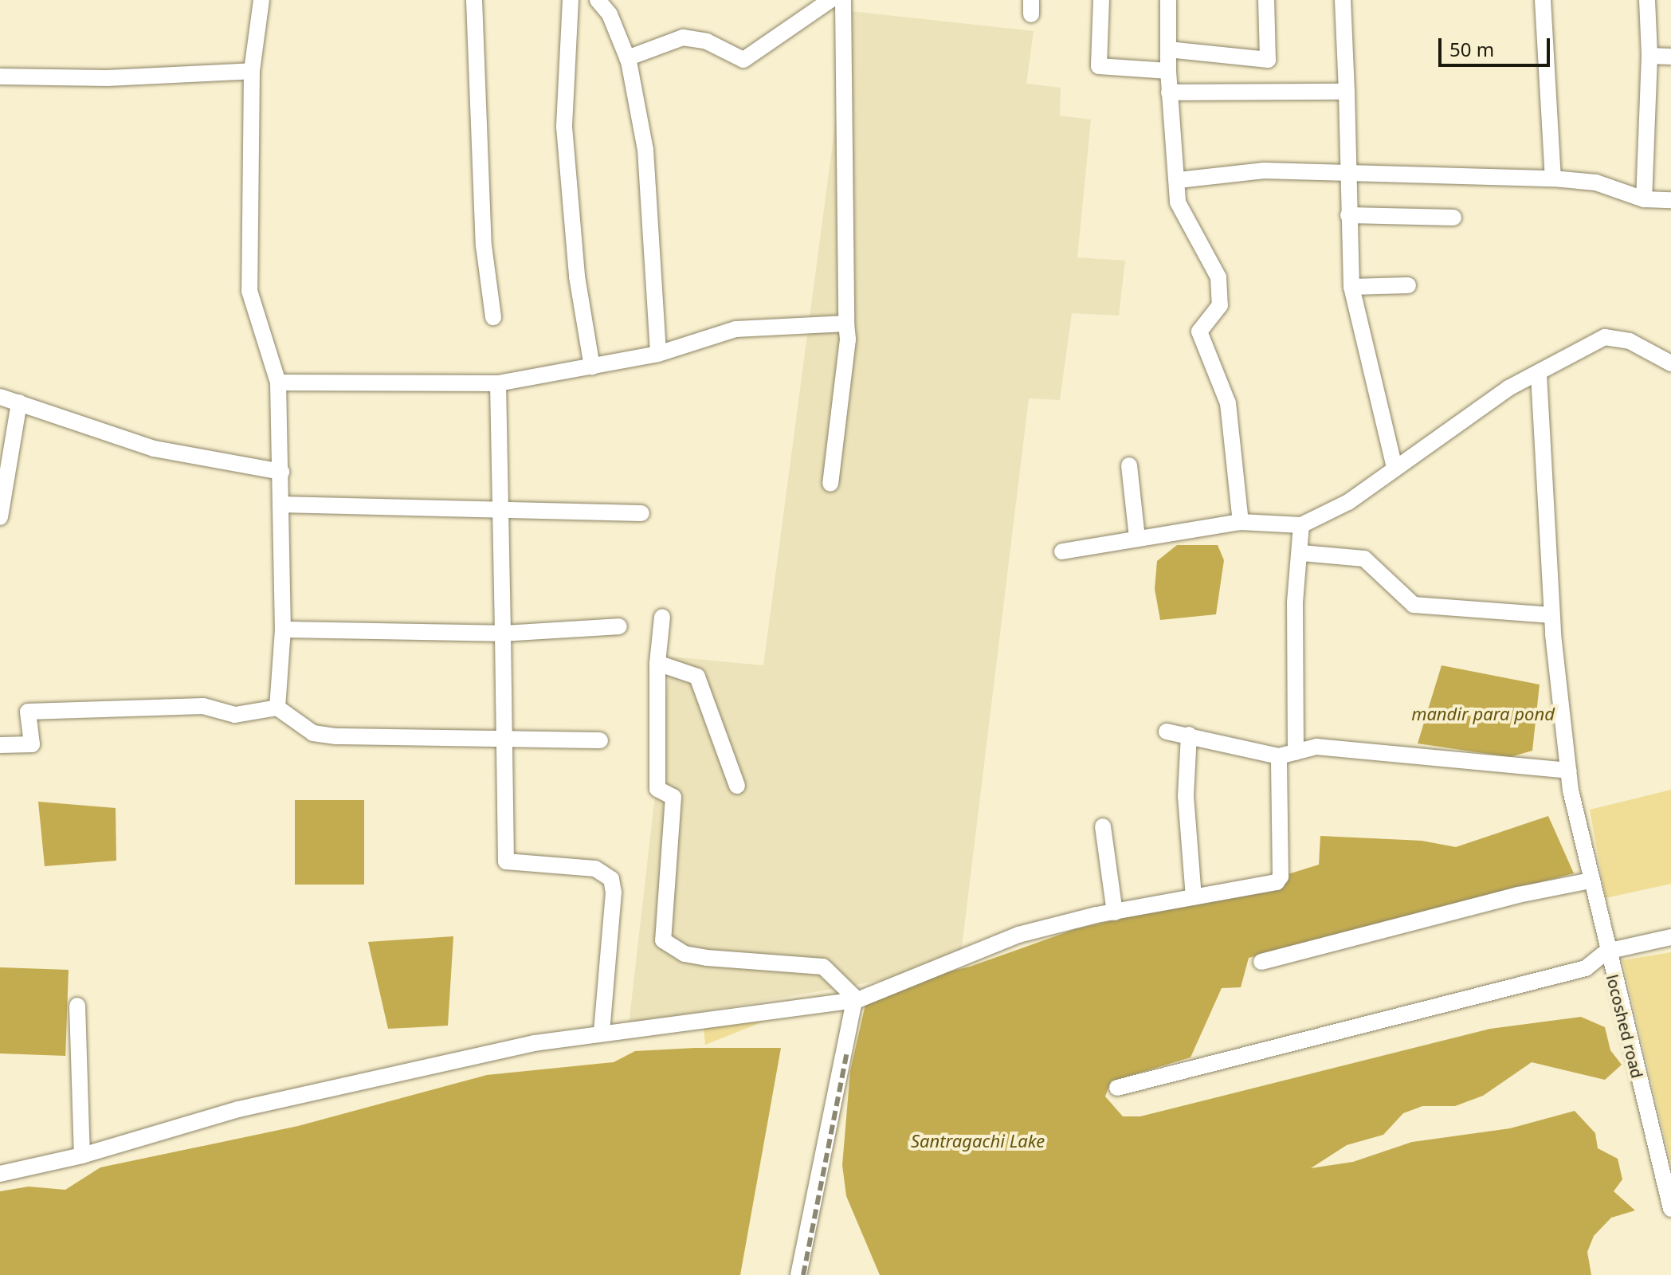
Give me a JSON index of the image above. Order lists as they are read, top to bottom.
{
  "streets": {
    "street": ["locoshed road"]
  },
  "water": ["mandir para pond", "Santragachi Lake"],
  "scale_bar": "50 m"
}
